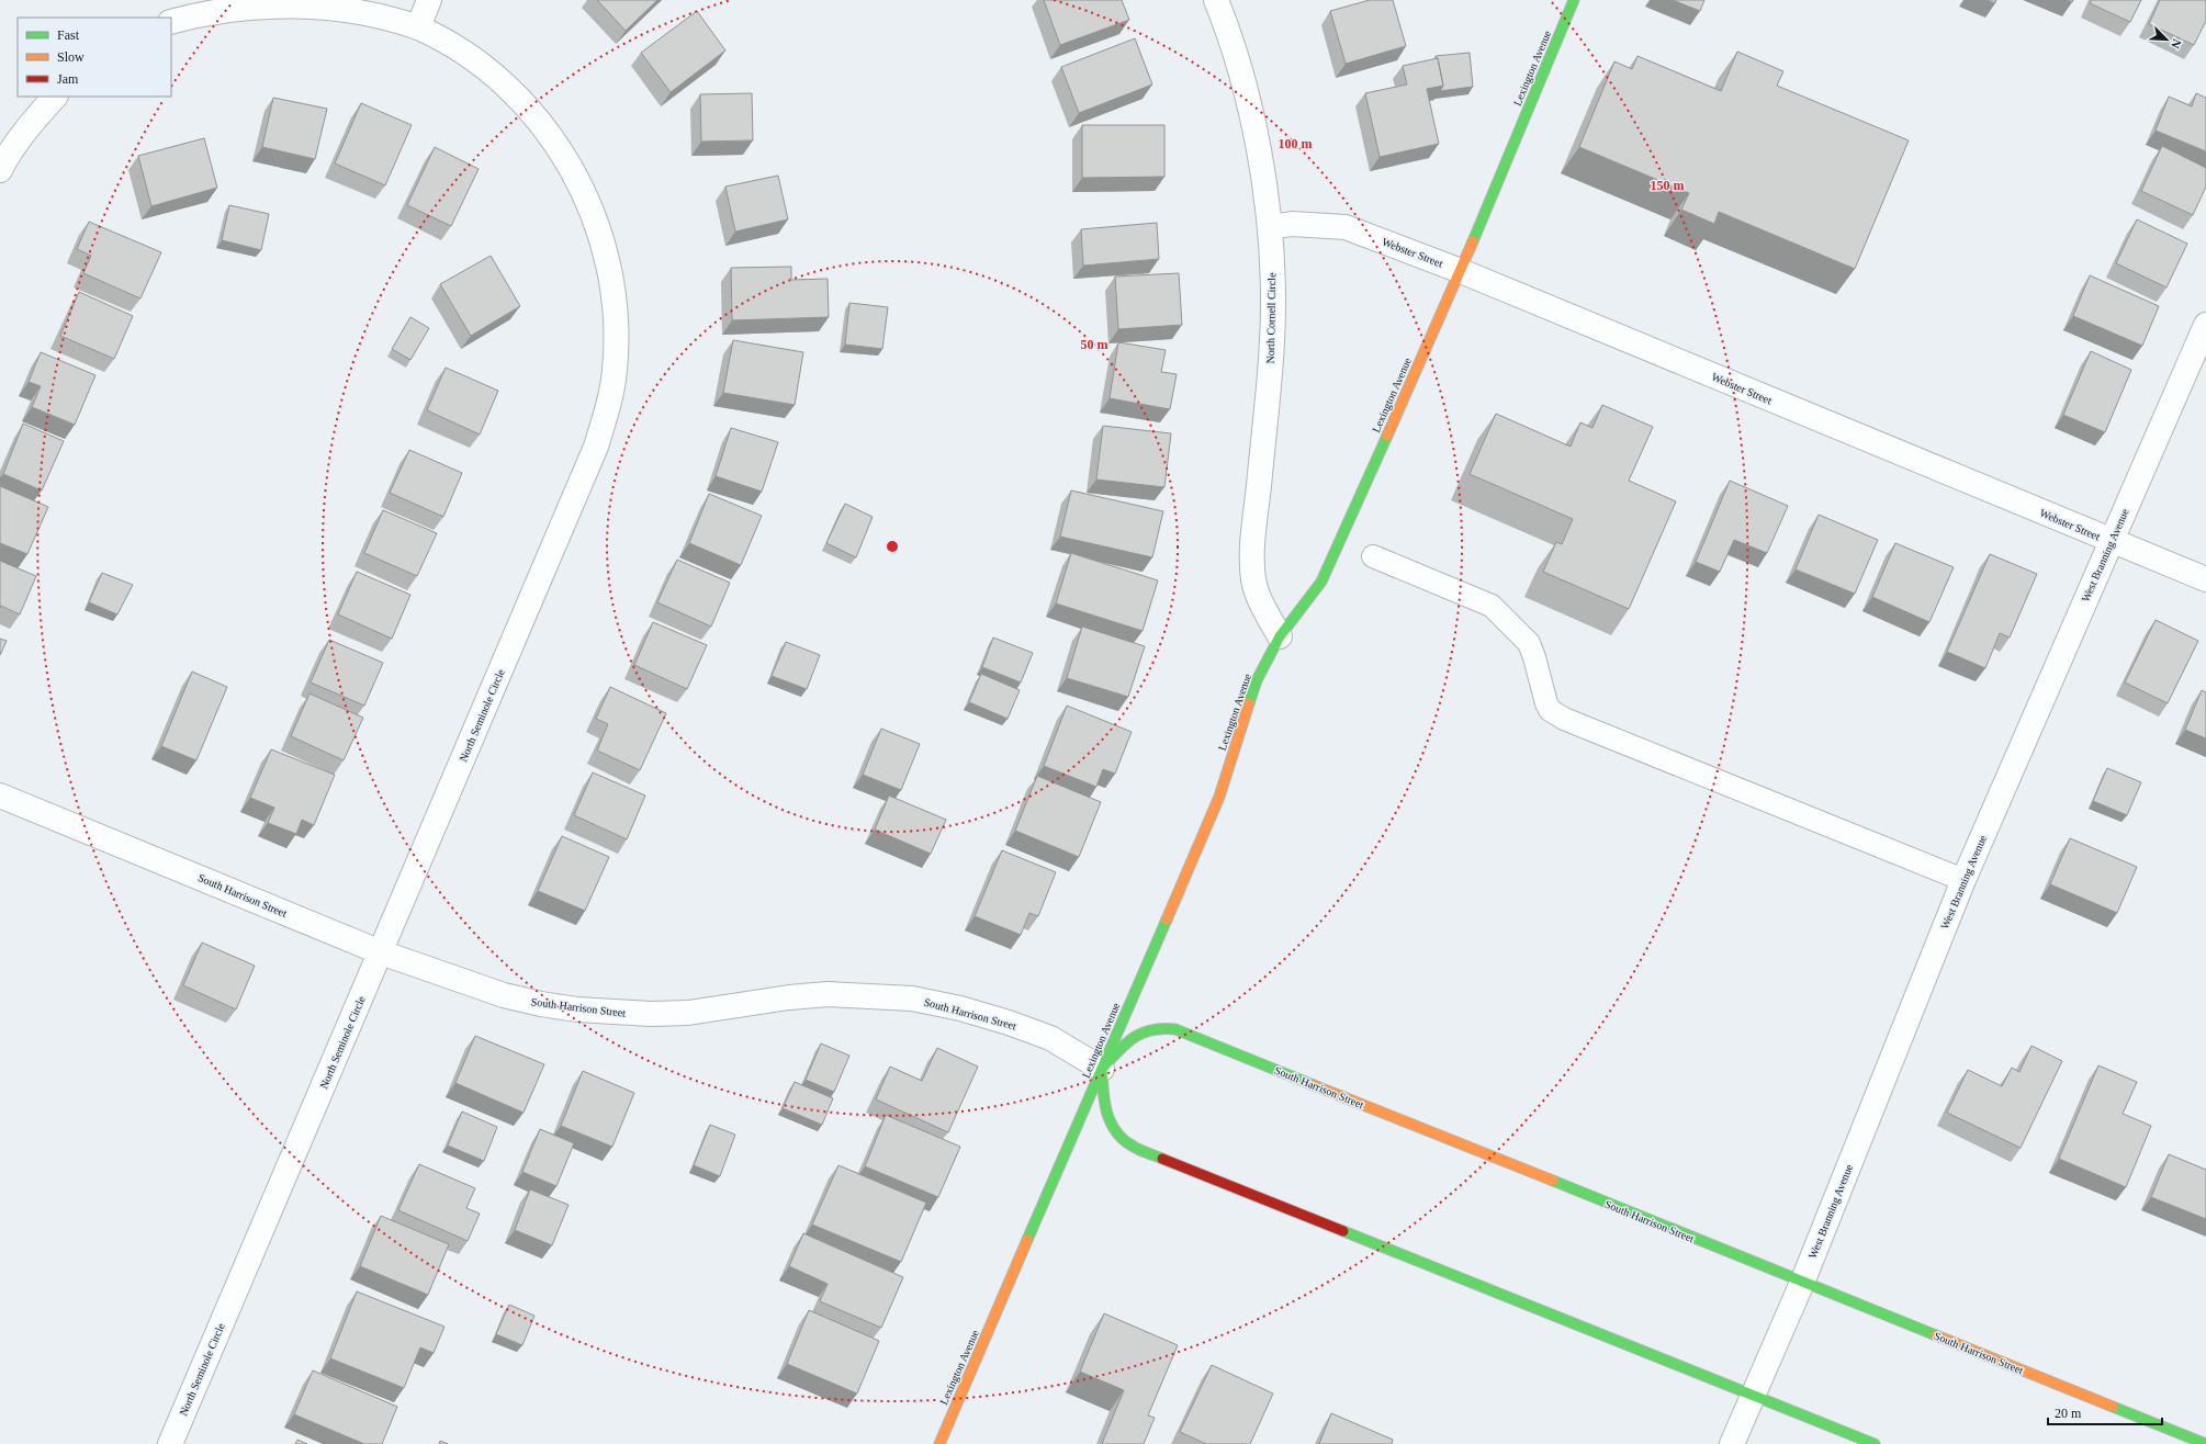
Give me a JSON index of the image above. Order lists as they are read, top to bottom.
{
  "streets": {
    "street": [
      "Lexington Avenue",
      "Webster Street",
      "North Cornell Circle",
      "West Branning Avenue",
      "North Seminole Circle",
      "South Harrison Street"
    ]
  },
  "crossings": [
    ["Lexington Avenue", "Webster Street"],
    ["Lexington Avenue", "North Cornell Circle"],
    ["Lexington Avenue", "South Harrison Street"],
    ["Webster Street", "North Cornell Circle"],
    ["Webster Street", "West Branning Avenue"],
    ["West Branning Avenue", "South Harrison Street"],
    ["North Seminole Circle", "South Harrison Street"]
  ],
  "legend": ["Fast", "Slow", "Jam"],
  "scale_bar": "20 m",
  "north": "bottom right",
  "rings": ["100 m", "150 m", "50 m"]
}
